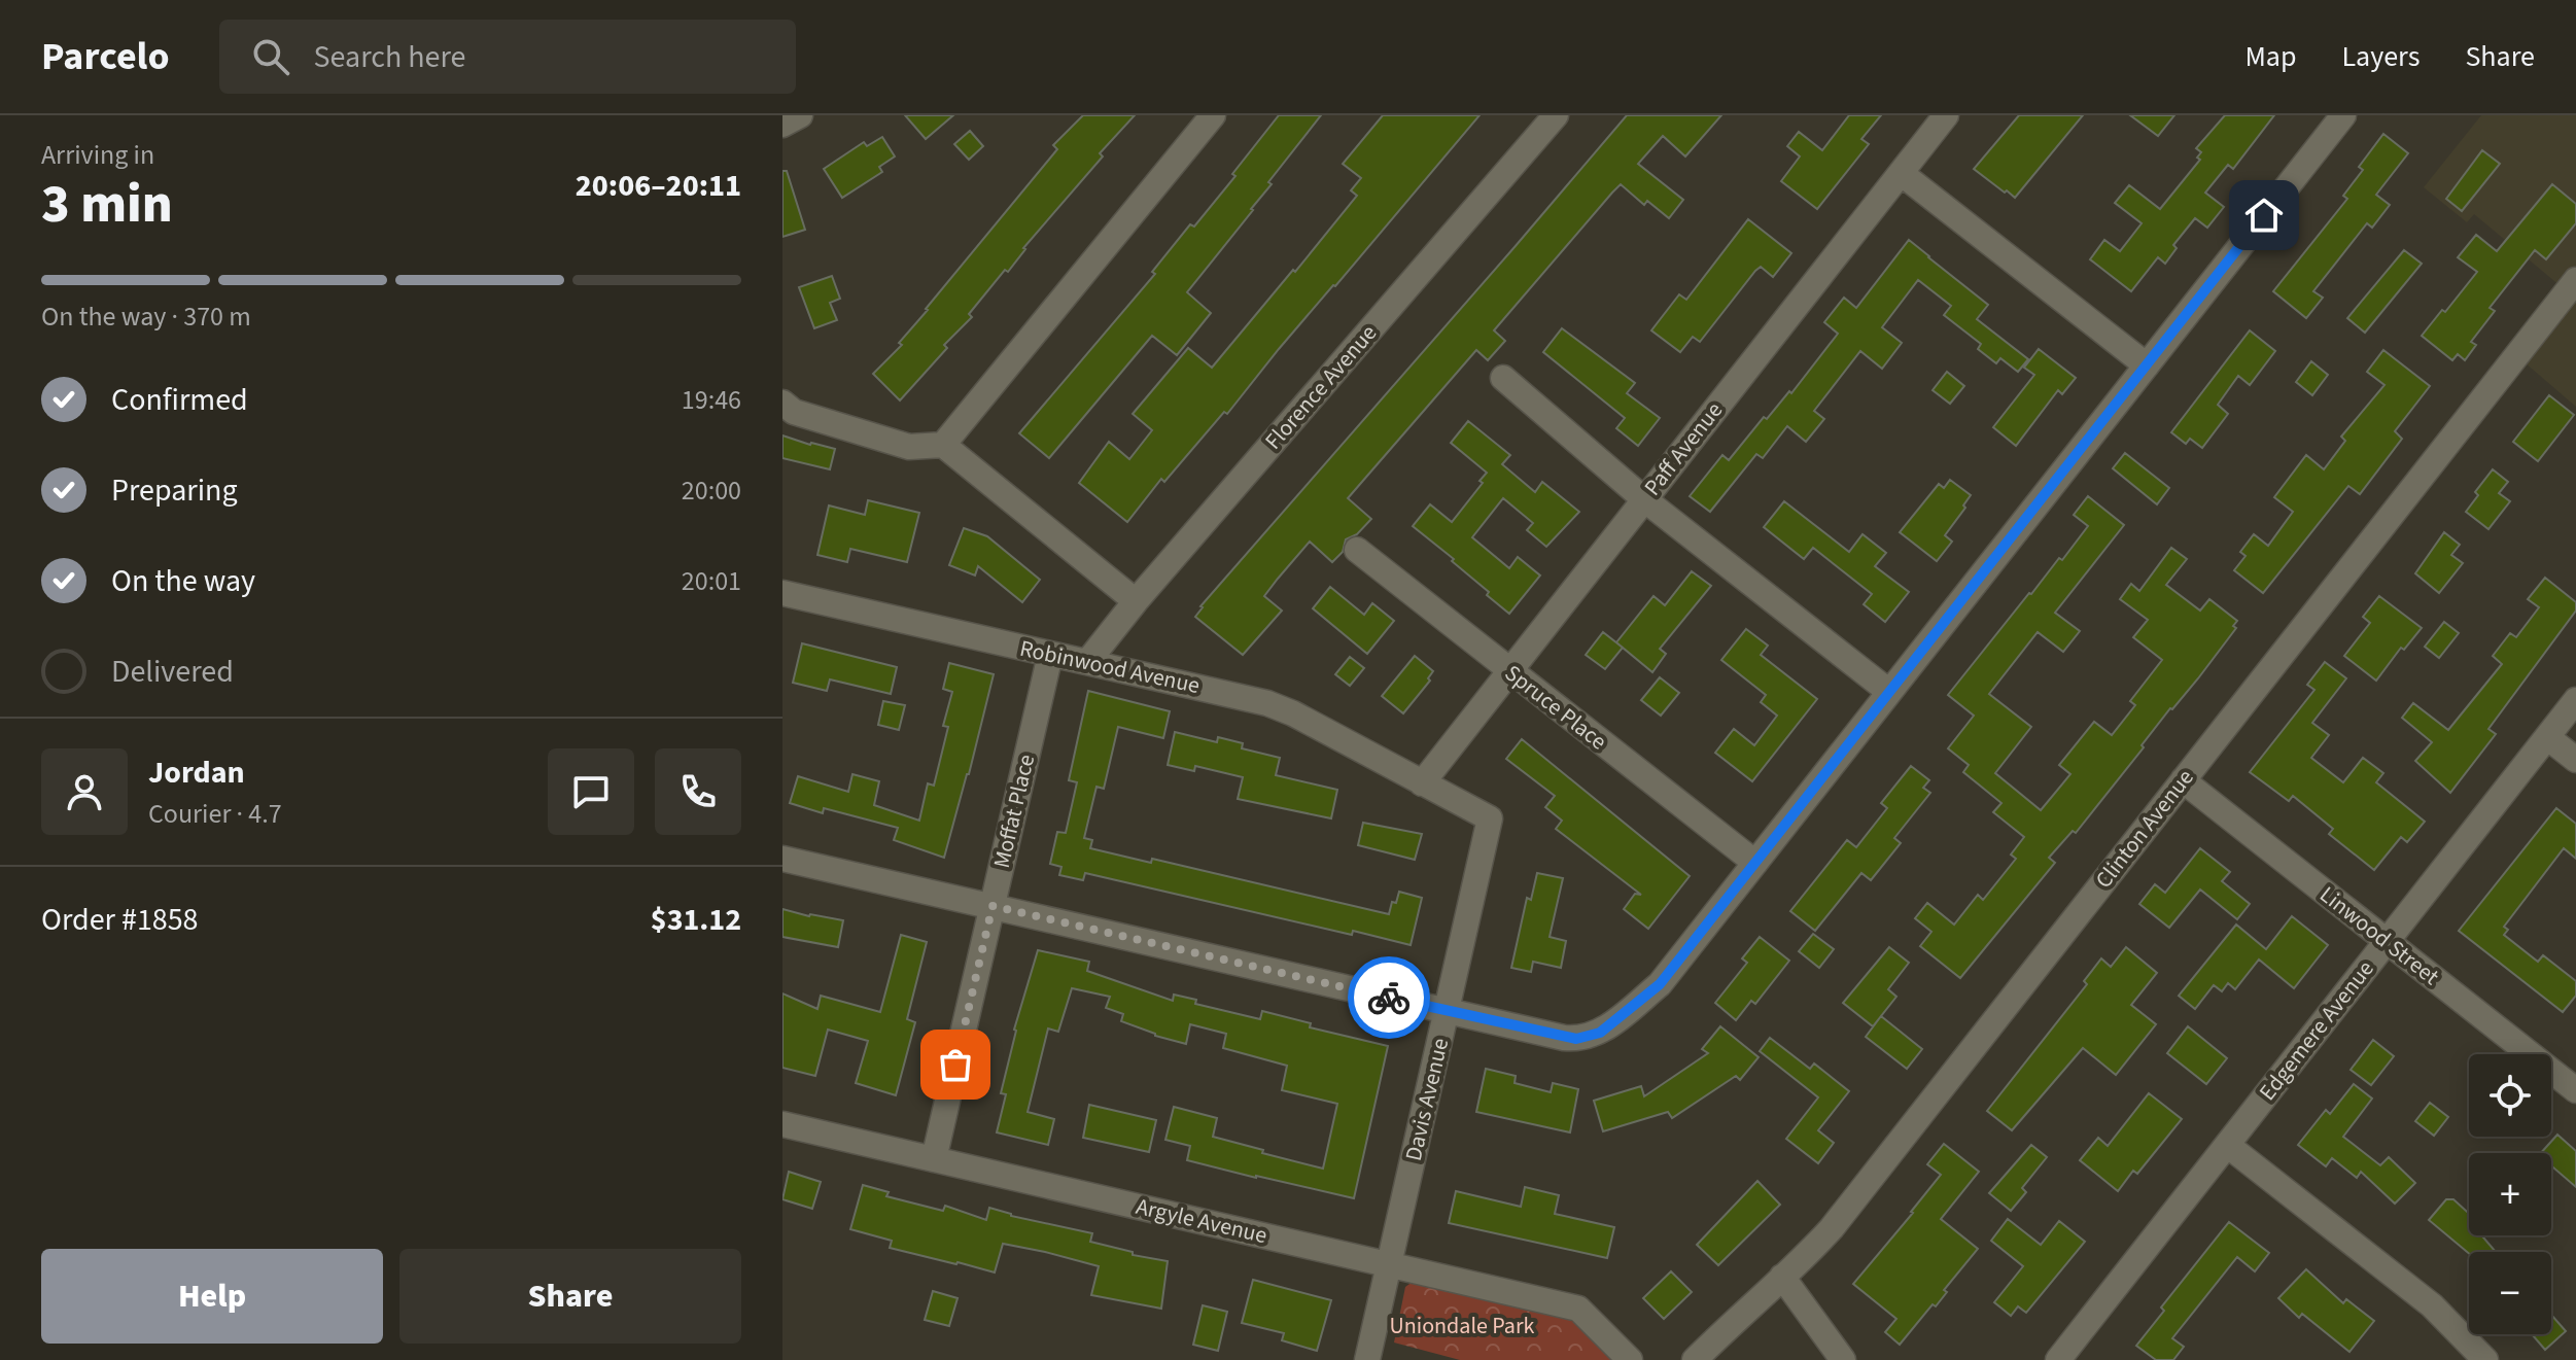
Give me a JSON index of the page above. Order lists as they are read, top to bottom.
{
  "streets": {
    "street": [
      "Florence Avenue",
      "Paff Avenue",
      "Robinwood Avenue",
      "Spruce Place",
      "Moffat Place",
      "Clinton Avenue",
      "Linwood Street",
      "Edgemere Avenue",
      "Davis Avenue",
      "Argyle Avenue"
    ]
  },
  "crossings": [
    ["Florence Avenue", "Robinwood Avenue"],
    ["Paff Avenue", "Robinwood Avenue"],
    ["Paff Avenue", "Spruce Place"],
    ["Paff Avenue", "Davis Avenue"],
    ["Robinwood Avenue", "Moffat Place"],
    ["Robinwood Avenue", "Davis Avenue"],
    ["Moffat Place", "Argyle Avenue"],
    ["Clinton Avenue", "Linwood Street"],
    ["Linwood Street", "Edgemere Avenue"],
    ["Davis Avenue", "Argyle Avenue"]
  ],
  "parks": ["Uniondale Park"],
  "page": {
    "header": "Parcelo",
    "search": "Search here",
    "nav": ["Map", "Layers", "Share"],
    "heading": ["3 min", "Arriving in", "20:06–20:11"],
    "panel": [
      "Jordan",
      "Courier · 4.7",
      "Order #1858",
      "$31.12"
    ],
    "bar": "On the way · 370 m",
    "list": [
      ["Confirmed", "19:46"],
      ["Preparing", "20:00"],
      ["On the way", "20:01"],
      "Delivered"
    ],
    "map_buttons": ["+", "−"],
    "buttons": ["Help", "Share"]
  }
}
